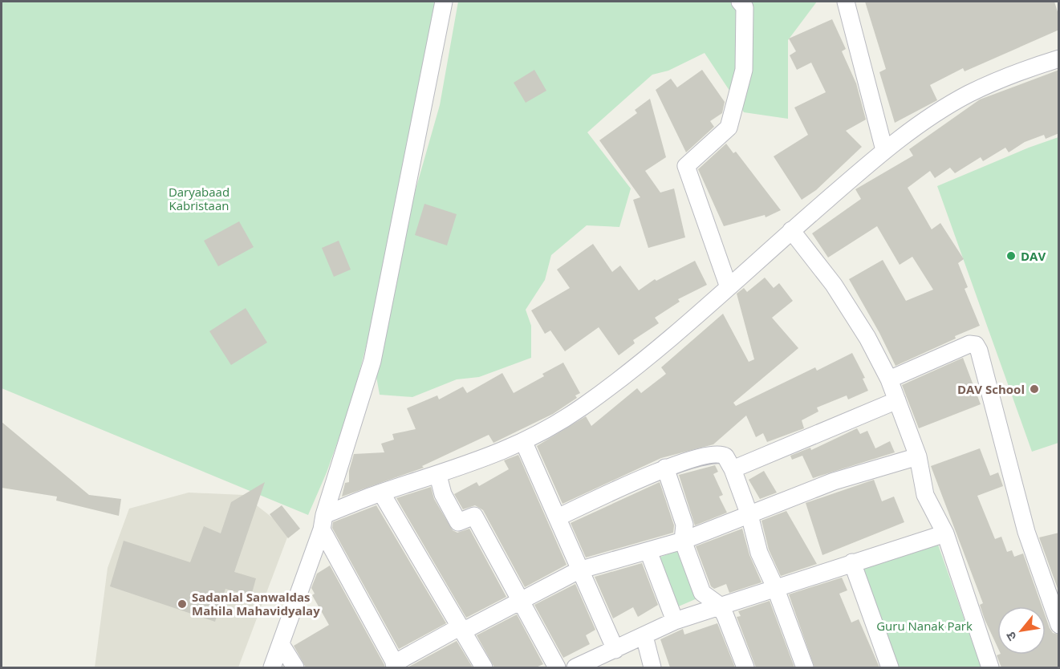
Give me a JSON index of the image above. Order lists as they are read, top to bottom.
{
  "parks": ["Daryabaad Kabristaan", "Guru Nanak Park"],
  "places": ["DAV", "DAV School", "Sadanlal Sanwaldas Mahila Mahavidyalay"],
  "north": "bottom left"
}
